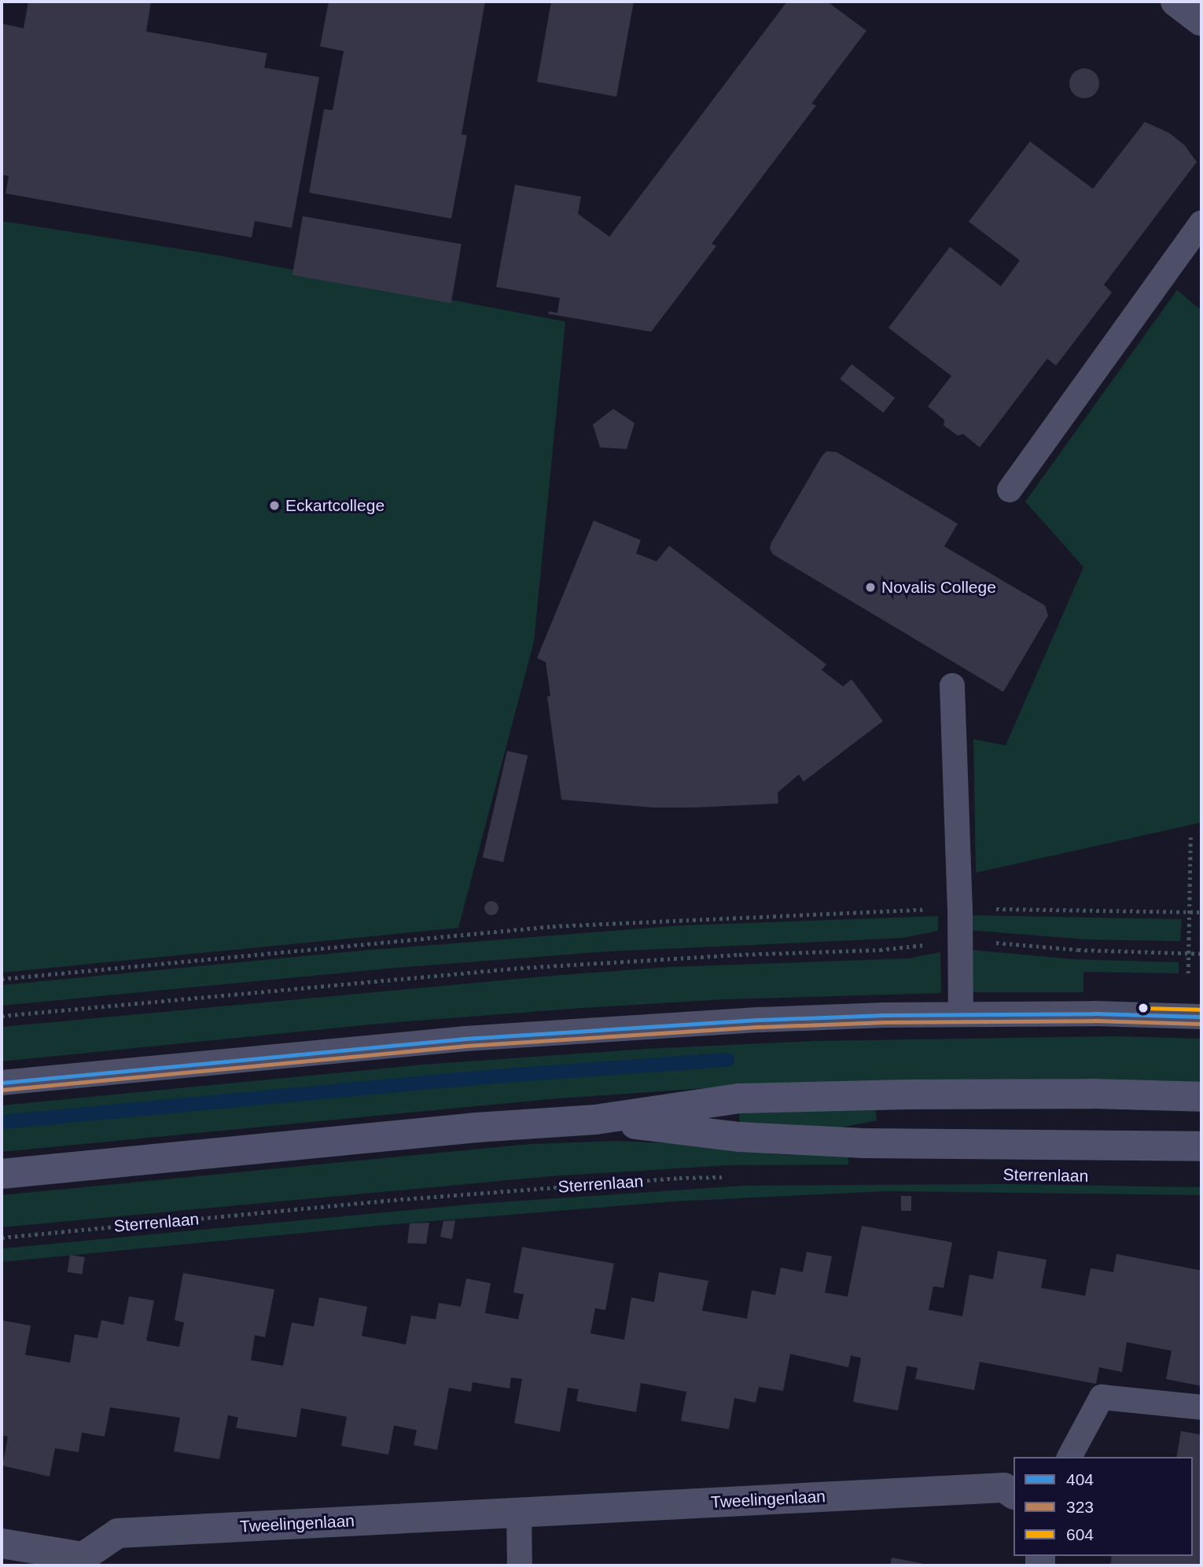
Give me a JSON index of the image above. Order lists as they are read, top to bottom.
{
  "streets": {
    "main road": ["Sterrenlaan"],
    "street": ["Tweelingenlaan"]
  },
  "places": ["Eckartcollege", "Novalis College"],
  "lines": ["transit line 604", "transit line 404", "transit line 323"],
  "legend": ["404", "323", "604"]
}
